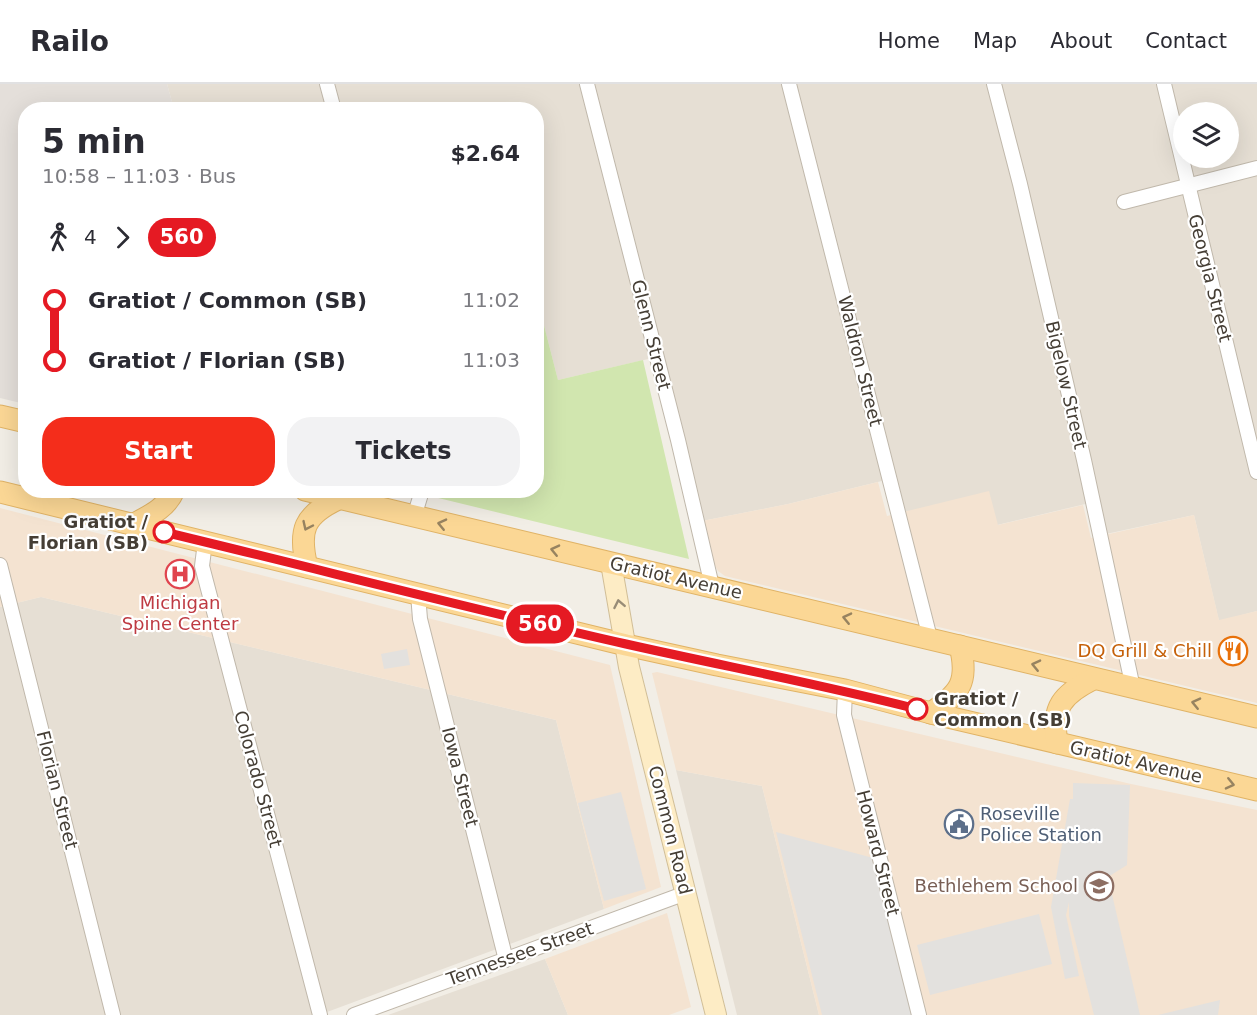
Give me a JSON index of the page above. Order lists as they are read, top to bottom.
{
  "streets": {
    "main road": ["Gratiot Avenue"],
    "street": [
      "Georgia Street",
      "Glenn Street",
      "Waldron Street",
      "Bigelow Street",
      "Iowa Street",
      "Colorado Street",
      "Florian Street",
      "Common Road",
      "Howard Street",
      "Tennessee Street"
    ]
  },
  "crossings": [
    ["Glenn Street", "Gratiot Avenue"],
    ["Waldron Street", "Gratiot Avenue"],
    ["Bigelow Street", "Gratiot Avenue"],
    ["Gratiot Avenue", "Iowa Street"],
    ["Gratiot Avenue", "Colorado Street"],
    ["Gratiot Avenue", "Common Road"],
    ["Gratiot Avenue", "Howard Street"],
    ["Iowa Street", "Tennessee Street"],
    ["Common Road", "Tennessee Street"]
  ],
  "places": {
    "other": ["Gratiot / Florian (SB)", "Gratiot / Common (SB)"],
    "hospital": ["Michigan Spine Center"],
    "restaurant": ["DQ Grill & Chill"],
    "public building": ["Roseville Police Station"],
    "school or university": ["Bethlehem School"]
  },
  "lines": ["bus line 560"],
  "page": {
    "header": "Railo",
    "nav": [
      "Home",
      "Map",
      "About",
      "Contact"
    ],
    "on_map": "560",
    "heading": ["5 min", "10:58 – 11:03 · Bus", "$2.64"],
    "legs": ["4", "560"],
    "list": [
      {
        "name": "Gratiot / Common (SB)",
        "value": "11:02"
      },
      {
        "name": "Gratiot / Florian (SB)",
        "value": "11:03"
      }
    ],
    "buttons": ["Start", "Tickets"]
  }
}
